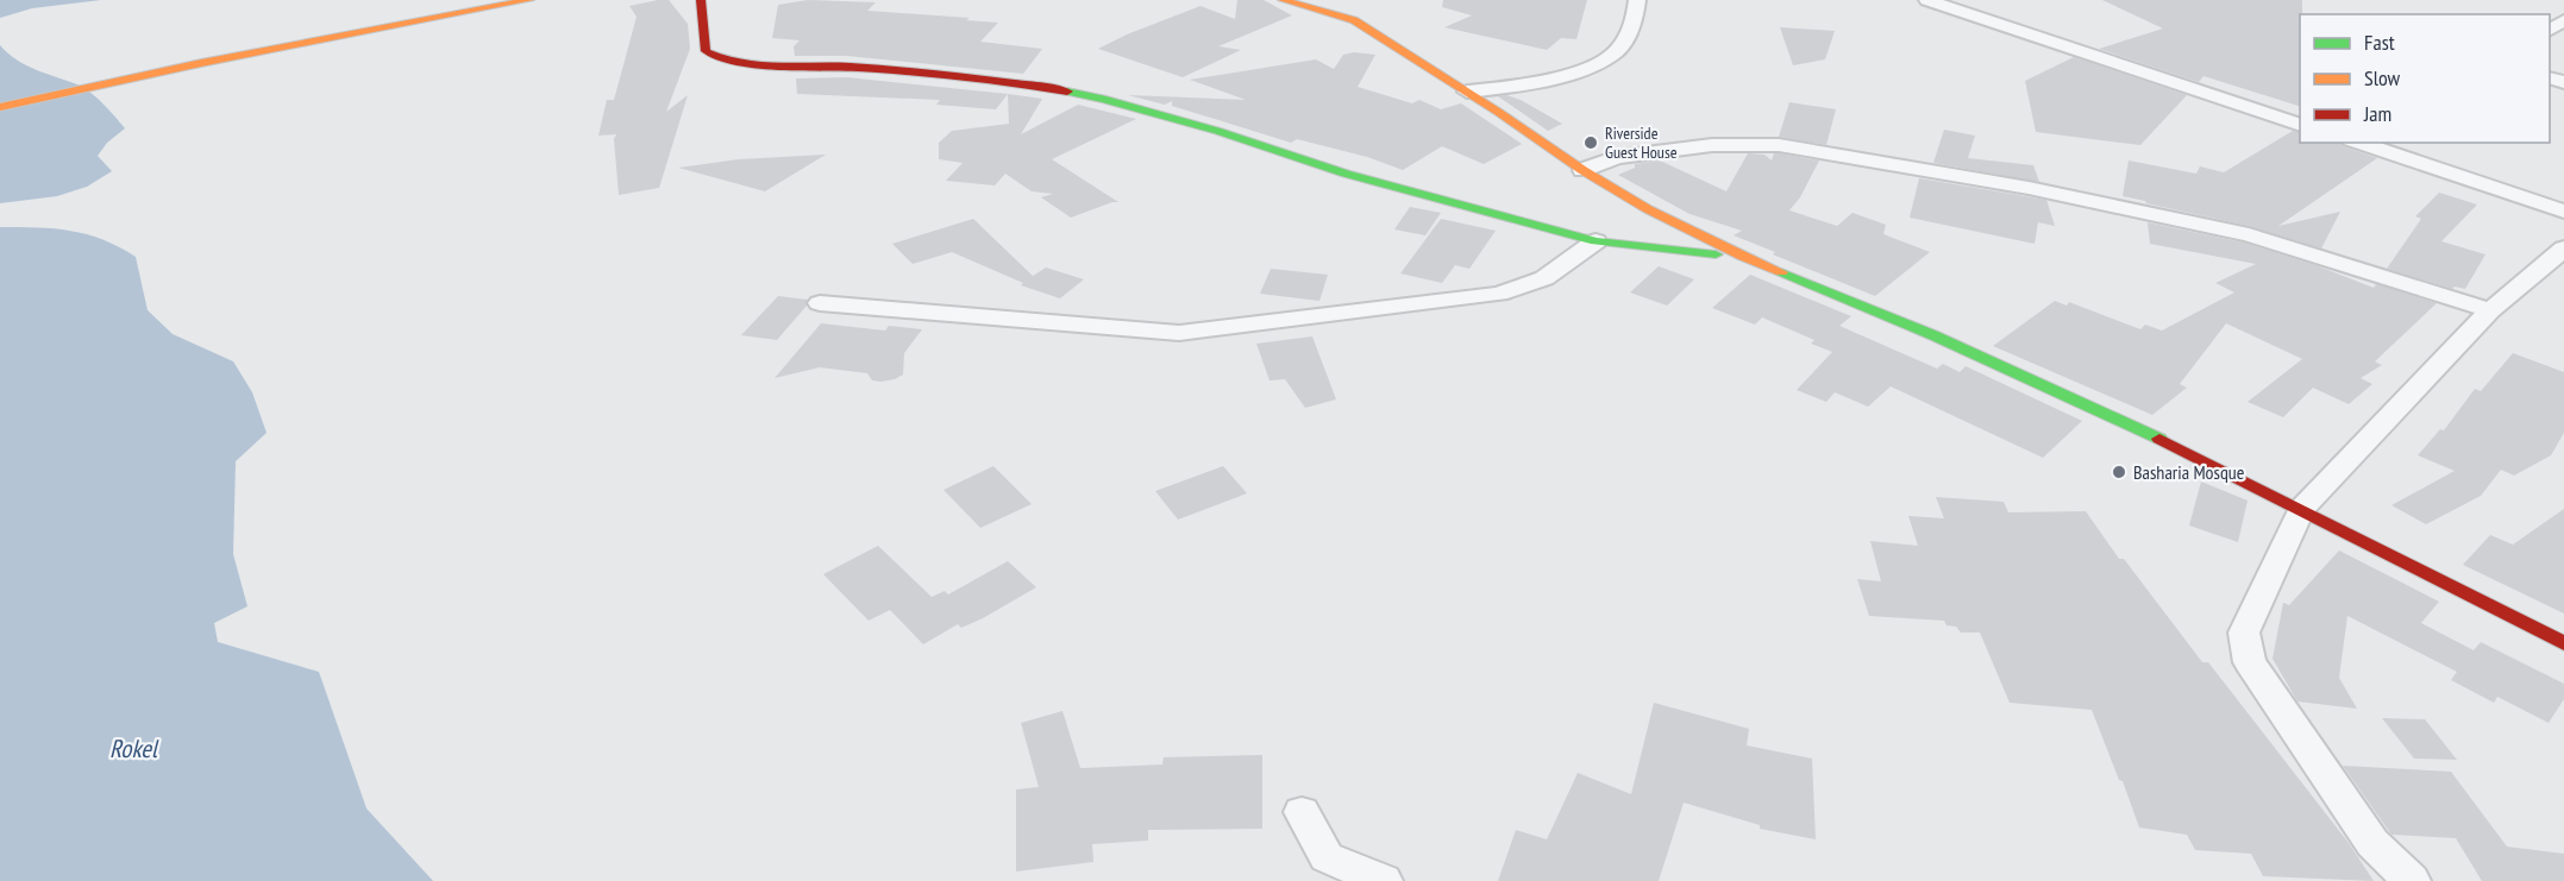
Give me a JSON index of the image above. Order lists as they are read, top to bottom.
{
  "water": ["Rokel"],
  "places": ["Riverside Guest House", "Basharia Mosque"],
  "legend": ["Fast", "Slow", "Jam"]
}
